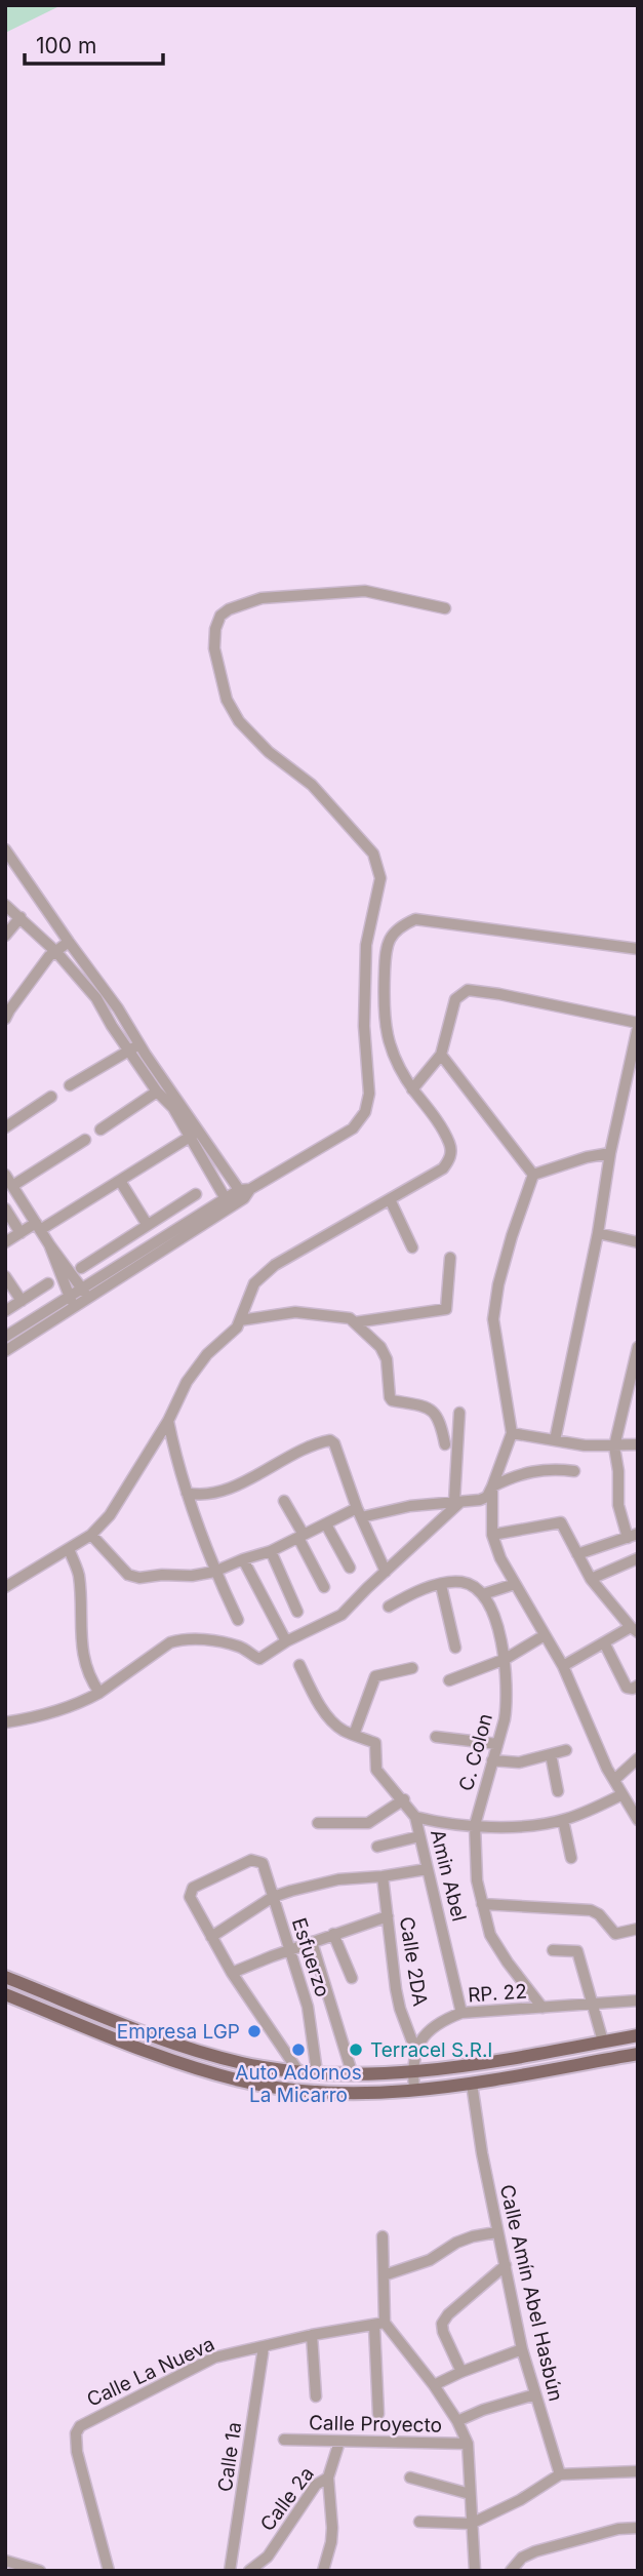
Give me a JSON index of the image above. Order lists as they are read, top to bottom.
{
  "streets": {
    "street": [
      "C. Colon",
      "Amin Abel",
      "Esfuerzo",
      "Calle 2DA",
      "RP. 22",
      "Calle Amín Abel Hasbún",
      "Calle La Nueva",
      "Calle Proyecto",
      "Calle 1a",
      "Calle 2a"
    ]
  },
  "crossings": [
    ["C. Colon", "RP. 22"],
    ["Amin Abel", "RP. 22"],
    ["Calle 2DA", "RP. 22"],
    ["Calle La Nueva", "Calle 1a"],
    ["Calle Proyecto", "Calle 2a"]
  ],
  "places": ["Empresa LGP", "Auto Adornos La Micarro", "Terracel S.R.I"],
  "scale_bar": "100 m"
}
